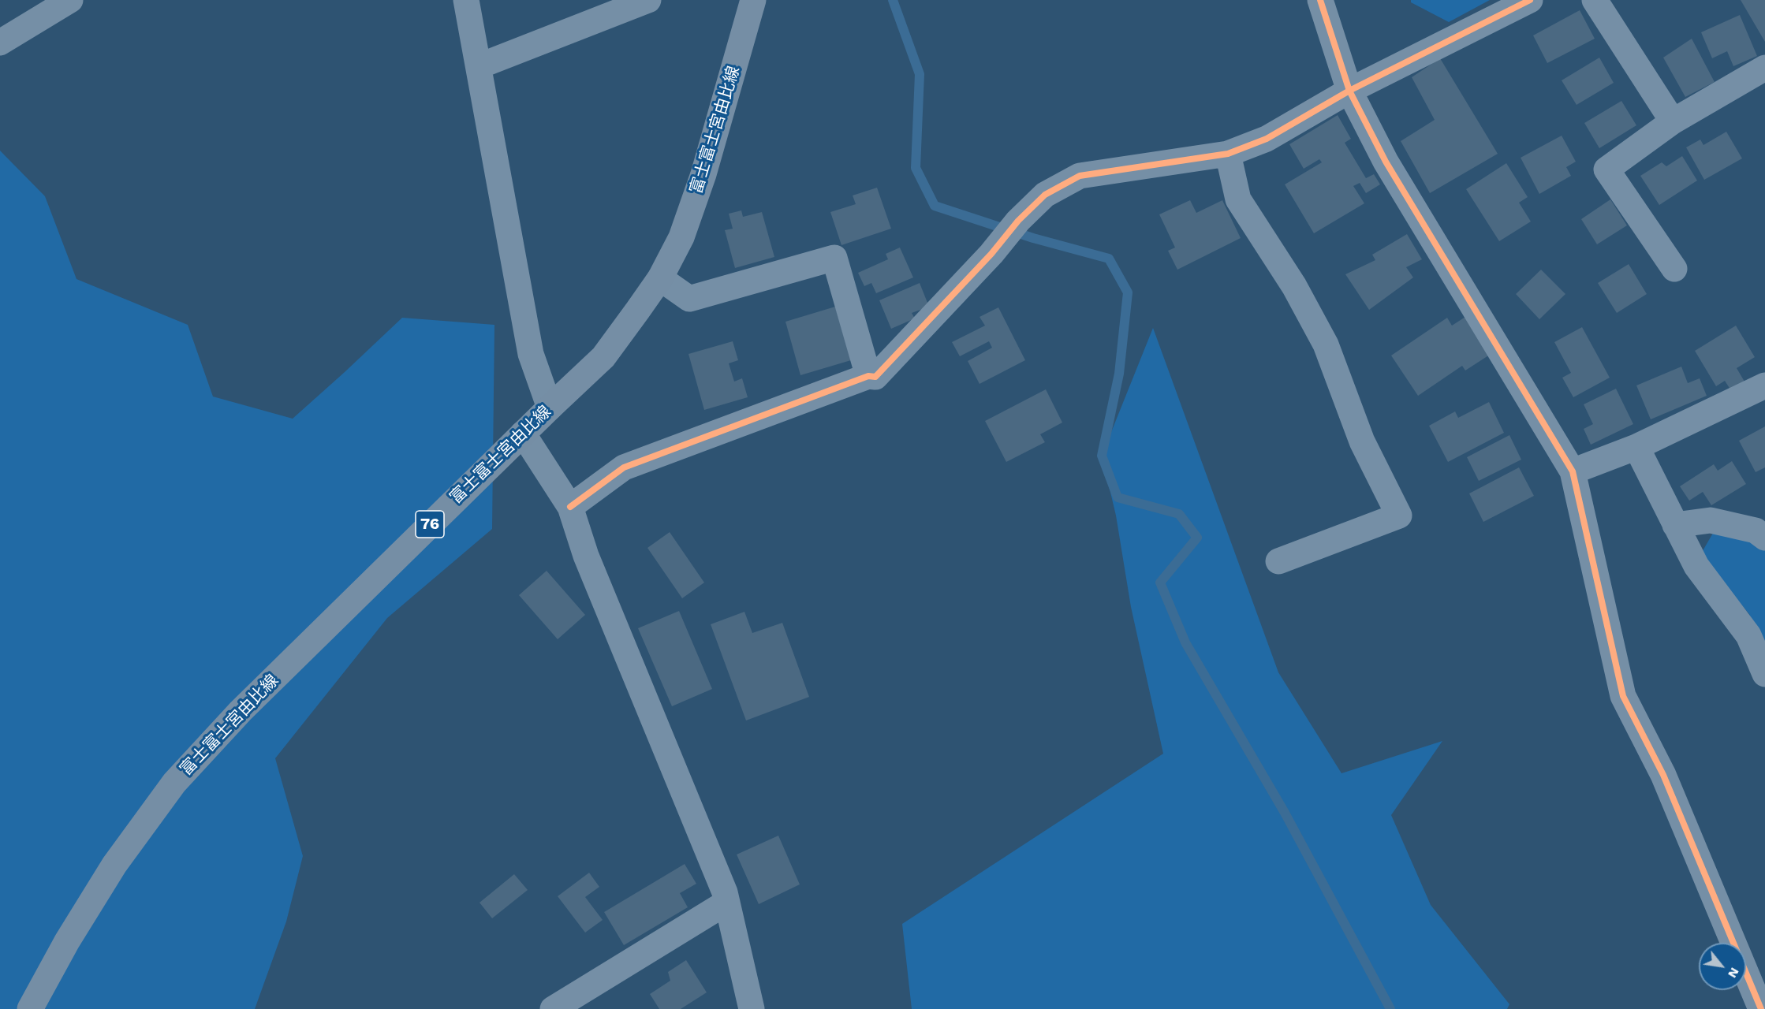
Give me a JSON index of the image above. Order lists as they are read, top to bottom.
{
  "streets": {
    "main road": ["富士富士宮由比線", "76"]
  },
  "north": "bottom right"
}
